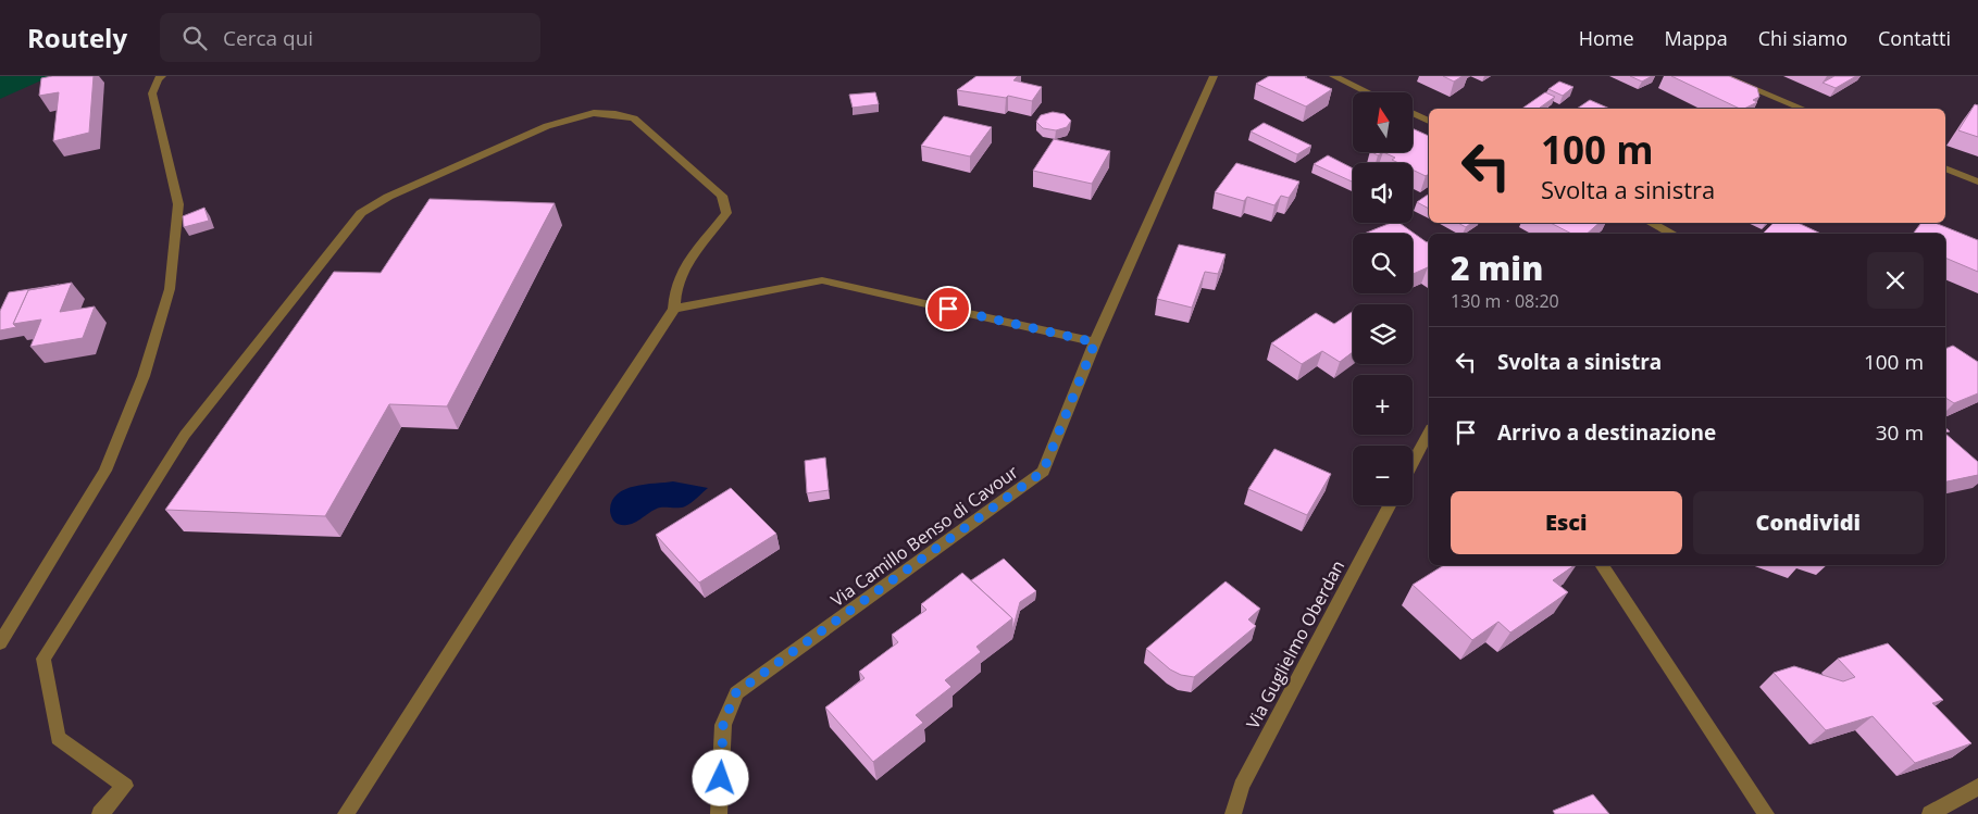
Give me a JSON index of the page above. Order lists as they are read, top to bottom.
{
  "streets": {
    "street": ["Via Camillo Benso di Cavour", "Via Guglielmo Oberdan"]
  },
  "north": "top",
  "page": {
    "header": "Routely",
    "search": "Cerca qui",
    "nav": [
      "Home",
      "Mappa",
      "Chi siamo",
      "Contatti"
    ],
    "map_buttons": ["+", "−"],
    "turn": ["100 m", "Svolta a sinistra"],
    "heading": ["2 min", "130 m · 08:20"],
    "list": [
      {
        "name": "Svolta a sinistra",
        "value": "100 m"
      },
      {
        "name": "Arrivo a destinazione",
        "value": "30 m"
      }
    ],
    "buttons": ["Esci", "Condividi"]
  }
}
